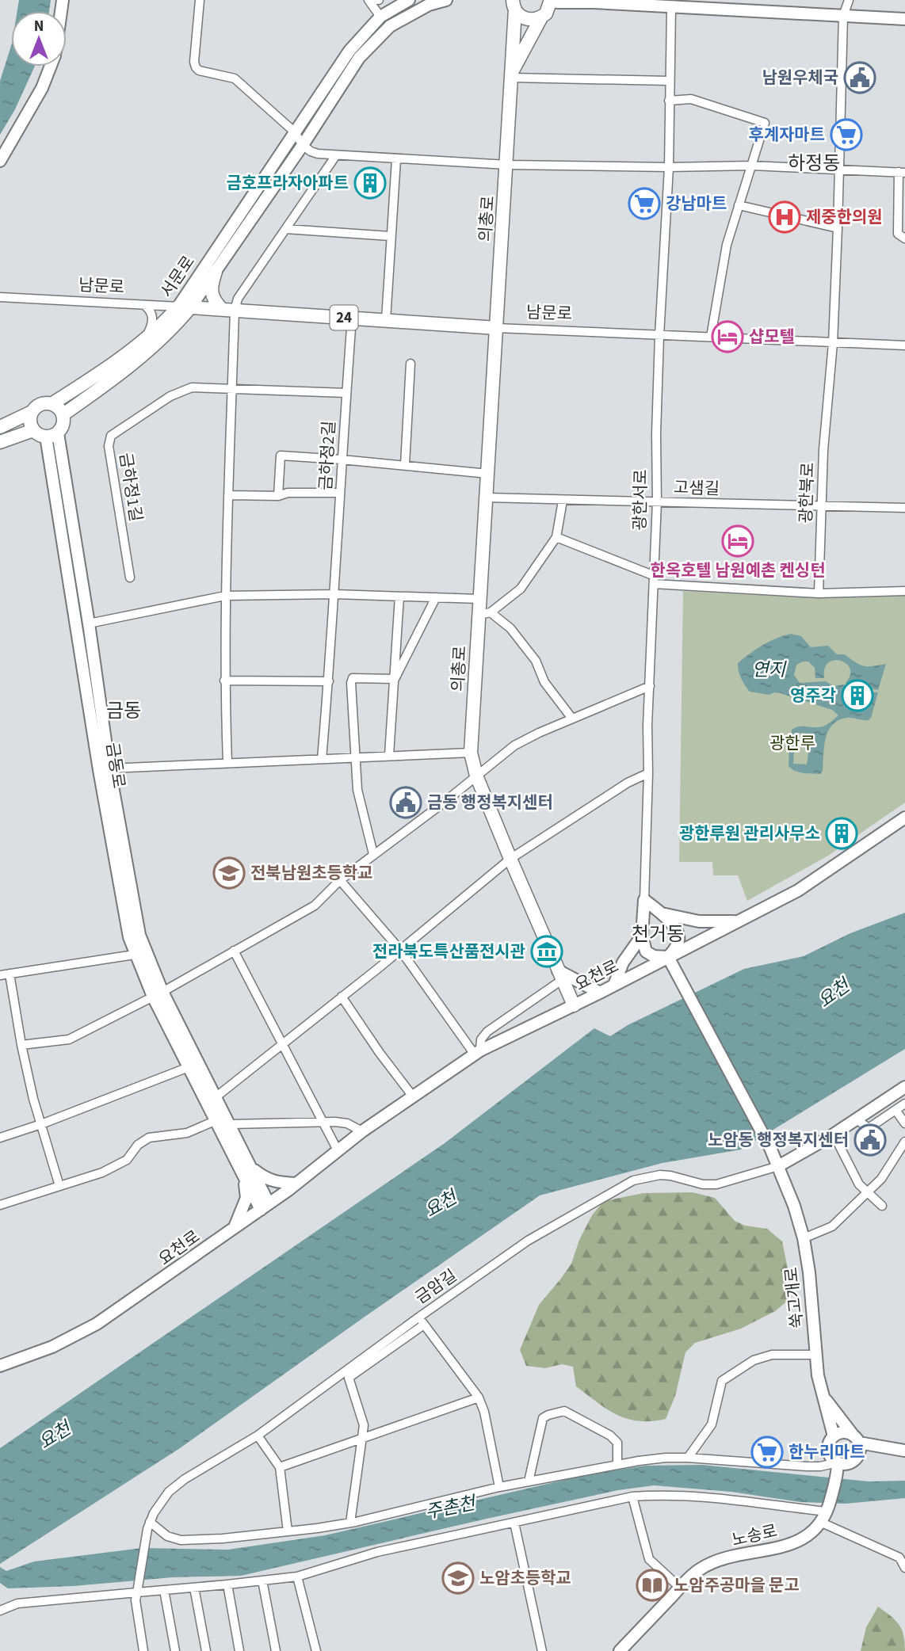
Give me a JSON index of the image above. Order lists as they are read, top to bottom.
{
  "streets": {
    "main road": [
      "의총로",
      "서문로",
      "남문로",
      "24",
      "금동로"
    ],
    "street": [
      "금하정2길",
      "금하정1길",
      "고샘길",
      "광한북로",
      "광한서로",
      "요천로",
      "금암길",
      "쑥고개로",
      "노송로"
    ]
  },
  "crossings": [
    ["의총로", "남문로"],
    ["의총로", "고샘길"],
    ["의총로", "요천로"],
    ["서문로", "남문로"],
    ["서문로", "금동로"],
    ["남문로", "금하정2길"],
    ["남문로", "광한북로"],
    ["남문로", "광한서로"],
    ["금하정2길", "금하정1길"],
    ["고샘길", "광한북로"],
    ["고샘길", "광한서로"],
    ["금동로", "요천로"],
    ["요천로", "쑥고개로"],
    ["금암길", "쑥고개로"],
    ["쑥고개로", "노송로"]
  ],
  "districts": ["하정동", "금동", "천거동"],
  "water": ["연지", "요천", "주촌천"],
  "parks": ["광한루"],
  "places": {
    "public building": ["남원우체국", "금동 행정복지센터", "노암동 행정복지센터"],
    "supermarket": ["후계자마트", "강남마트", "한누리마트"],
    "building": ["금호프라자아파트", "영주각", "광한루원 관리사무소"],
    "hospital": ["제중한의원"],
    "hotel": ["샵모텔", "한옥호텔 남원예촌 켄싱턴"],
    "school or university": ["전북남원초등학교", "노암초등학교"],
    "museum": ["전라북도특산품전시관"],
    "library": ["노암주공마을 문고"]
  },
  "north": "top"
}
